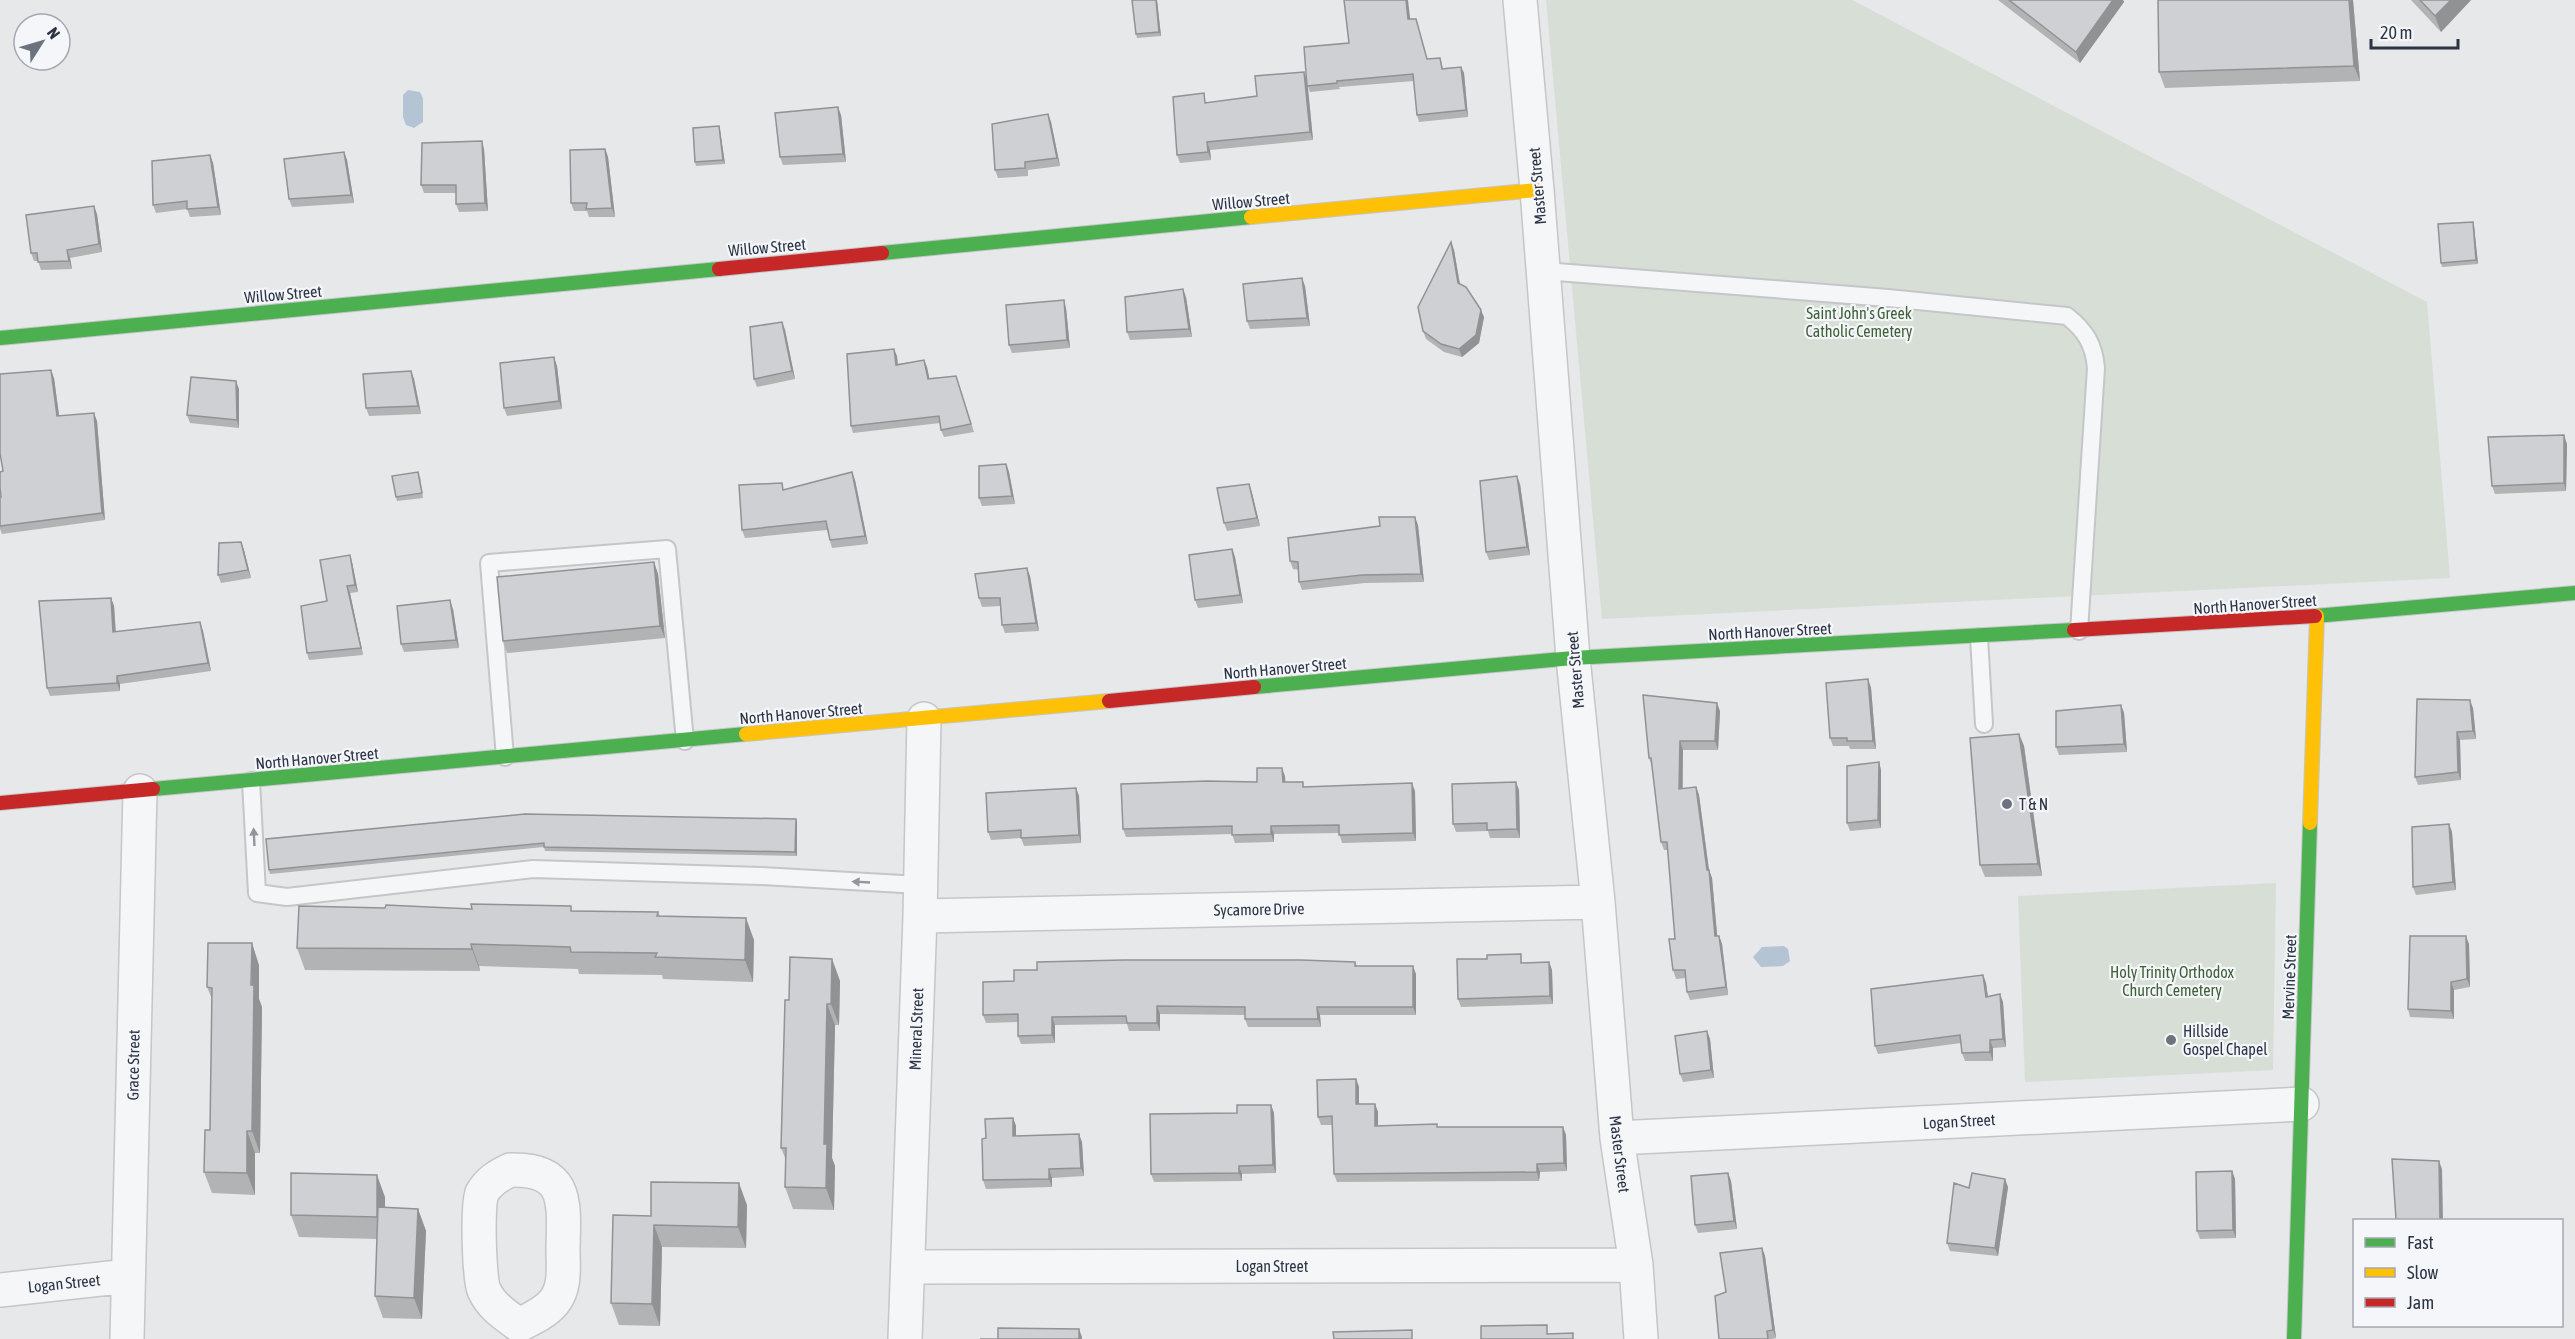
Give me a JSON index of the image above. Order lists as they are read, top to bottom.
{
  "streets": {
    "street": [
      "Master Street",
      "Willow Street",
      "North Hanover Street",
      "Sycamore Drive",
      "Mervine Street",
      "Mineral Street",
      "Grace Street",
      "Logan Street"
    ]
  },
  "crossings": [
    ["Master Street", "Willow Street"],
    ["Master Street", "North Hanover Street"],
    ["Master Street", "Sycamore Drive"],
    ["Master Street", "Logan Street"],
    ["North Hanover Street", "Mervine Street"],
    ["North Hanover Street", "Mineral Street"],
    ["North Hanover Street", "Grace Street"],
    ["Sycamore Drive", "Mineral Street"],
    ["Mervine Street", "Logan Street"],
    ["Mineral Street", "Logan Street"],
    ["Grace Street", "Logan Street"]
  ],
  "parks": ["Saint John's Greek Catholic Cemetery", "Holy Trinity Orthodox Church Cemetery"],
  "places": ["T & N", "Hillside Gospel Chapel"],
  "legend": ["Fast", "Slow", "Jam"],
  "scale_bar": "20 m",
  "north": "top right"
}
